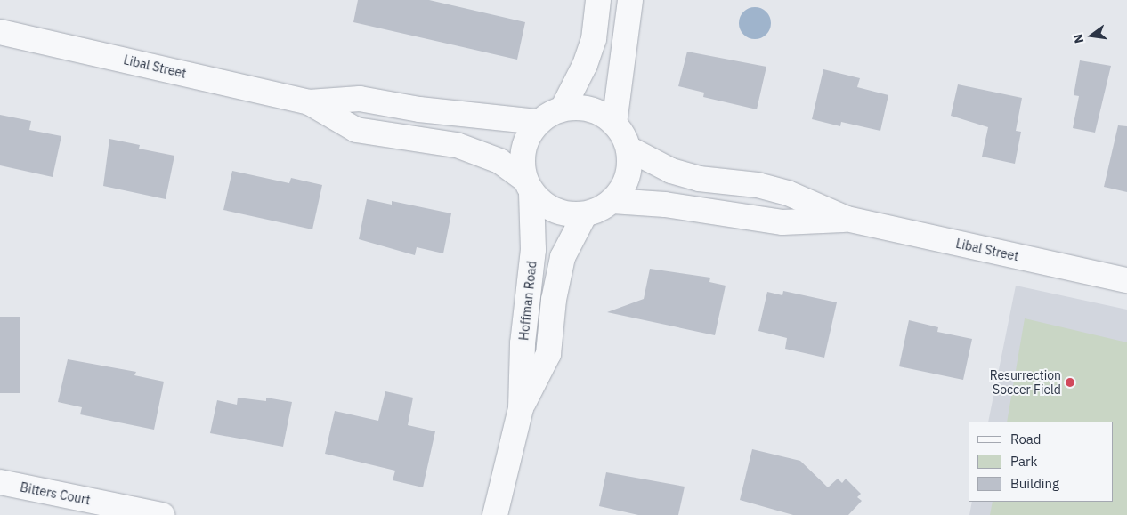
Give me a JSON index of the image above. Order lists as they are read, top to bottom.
{
  "streets": {
    "street": ["Libal Street", "Hoffman Road", "Bitters Court"]
  },
  "crossings": [
    ["Libal Street", "Hoffman Road"]
  ],
  "places": ["Resurrection Soccer Field"],
  "legend": ["Road", "Park", "Building"],
  "north": "left"
}
